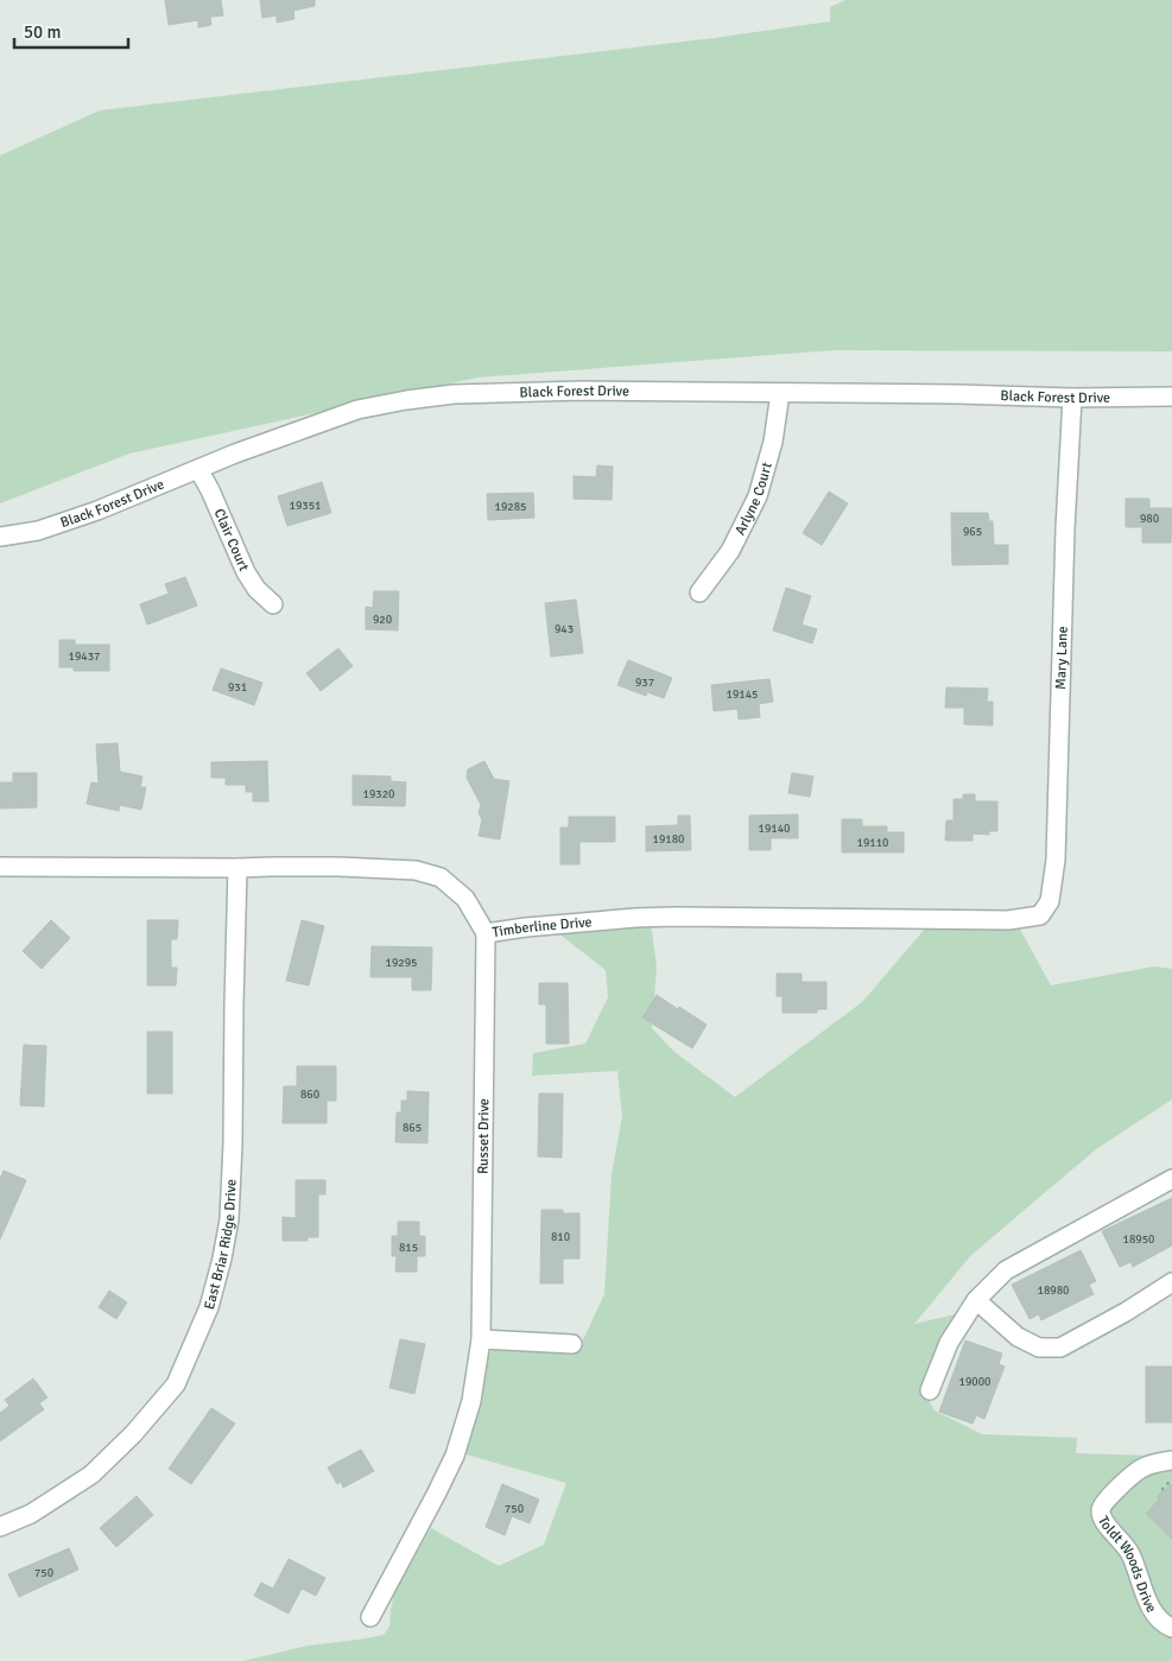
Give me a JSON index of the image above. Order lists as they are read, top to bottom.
{
  "streets": {
    "street": [
      "Black Forest Drive",
      "Arlyne Court",
      "Clair Court",
      "Mary Lane",
      "Timberline Drive",
      "Russet Drive",
      "East Briar Ridge Drive",
      "Toldt Woods Drive"
    ]
  },
  "crossings": [
    ["Black Forest Drive", "Arlyne Court"],
    ["Black Forest Drive", "Clair Court"],
    ["Black Forest Drive", "Mary Lane"],
    ["Mary Lane", "Timberline Drive"],
    ["Timberline Drive", "Russet Drive"],
    ["Timberline Drive", "East Briar Ridge Drive"]
  ],
  "house_numbers": [
    "19351",
    "19285",
    "980",
    "965",
    "920",
    "943",
    "19437",
    "937",
    "931",
    "19145",
    "19320",
    "19140",
    "19180",
    "19110",
    "19295",
    "860",
    "865",
    "810",
    "18950",
    "815",
    "18980",
    "19000",
    "750",
    "750"
  ],
  "scale_bar": "50 m"
}
